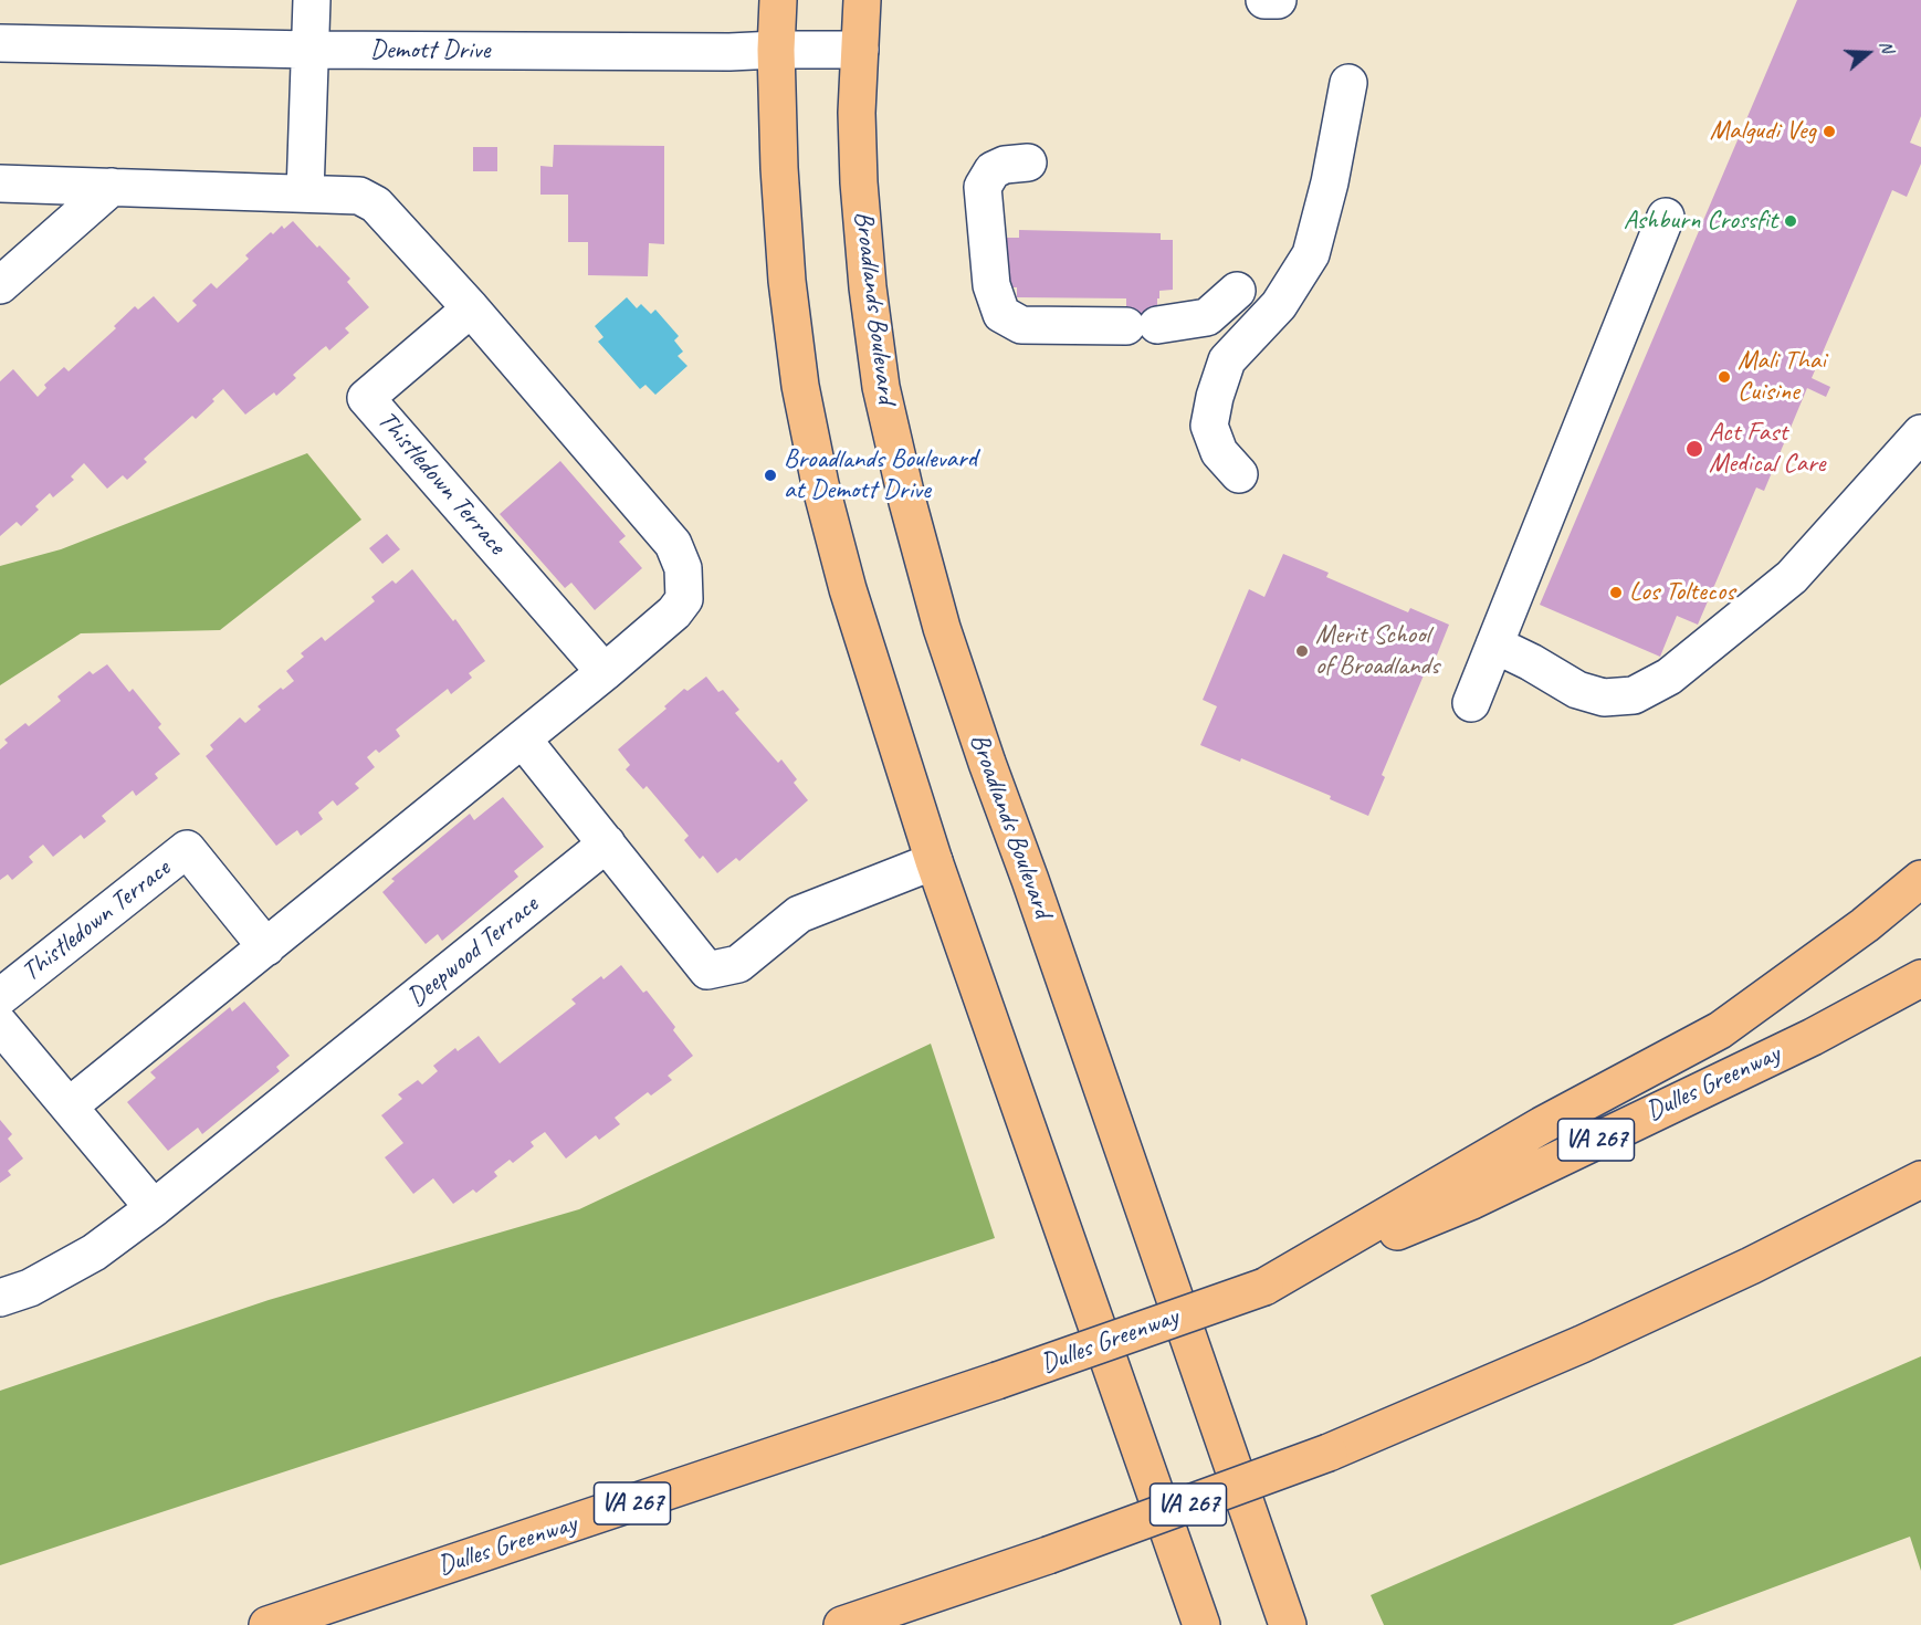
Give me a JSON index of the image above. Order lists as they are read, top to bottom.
{
  "streets": {
    "main road": ["Broadlands Boulevard", "Dulles Greenway", "VA 267"],
    "street": ["Demott Drive", "Thistledown Terrace", "Deepwood Terrace"]
  },
  "crossings": [
    ["Demott Drive", "Broadlands Boulevard"]
  ],
  "places": [
    "Malgudi Veg",
    "Ashburn Crossfit",
    "Mali Thai Cuisine",
    "Act Fast Medical Care",
    "Broadlands Boulevard at Demott Drive",
    "Los Toltecos",
    "Merit School of Broadlands"
  ],
  "north": "right"
}
